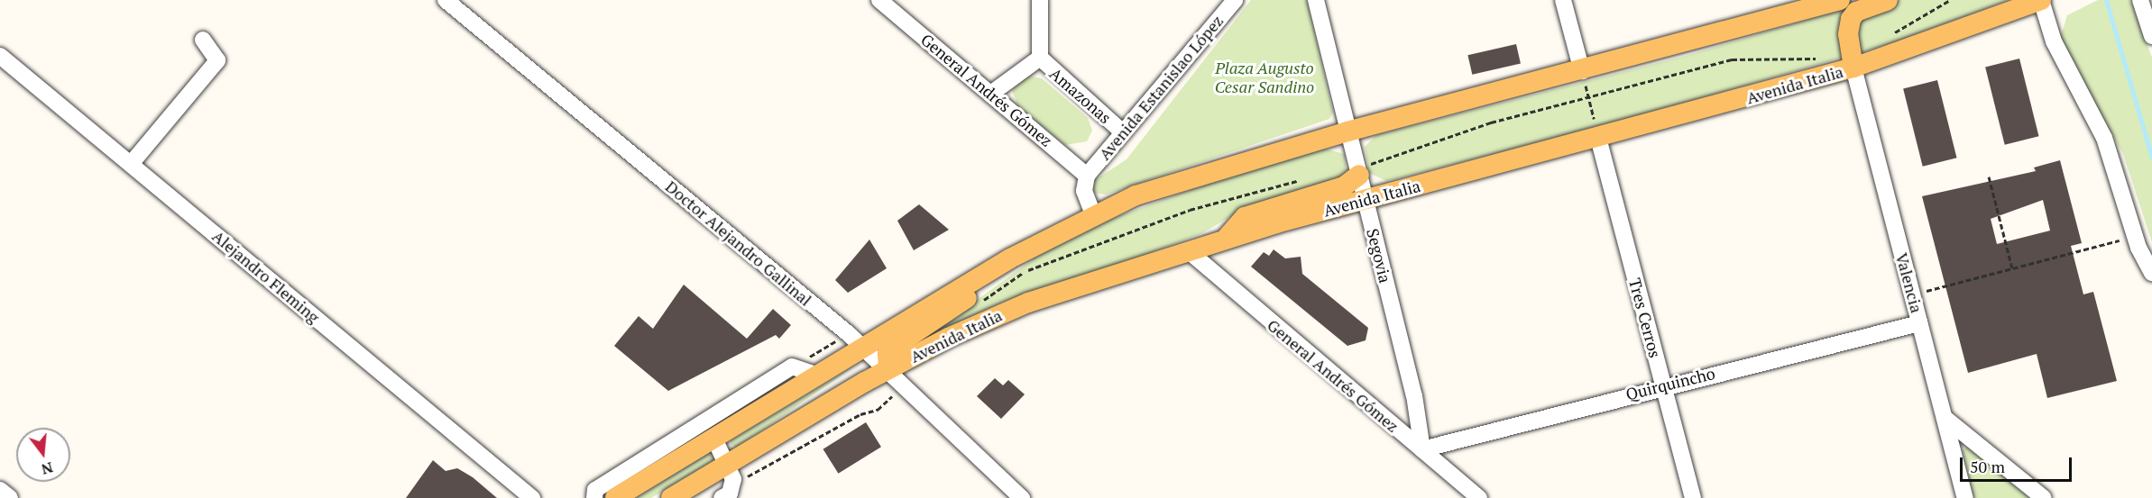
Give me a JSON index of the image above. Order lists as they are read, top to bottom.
{
  "streets": {
    "main road": ["Avenida Italia"],
    "street": [
      "Avenida Estanislao López",
      "General Andrés Gómez",
      "Amazonas",
      "Doctor Alejandro Gallinal",
      "Segovia",
      "Alejandro Fleming",
      "Valencia",
      "Tres Cerros",
      "Quirquincho"
    ]
  },
  "crossings": [
    ["Avenida Italia", "General Andrés Gómez"],
    ["Avenida Italia", "Doctor Alejandro Gallinal"],
    ["Avenida Italia", "Segovia"],
    ["Avenida Italia", "Valencia"],
    ["Avenida Italia", "Tres Cerros"],
    ["Avenida Estanislao López", "General Andrés Gómez"],
    ["Avenida Estanislao López", "Amazonas"],
    ["General Andrés Gómez", "Amazonas"],
    ["General Andrés Gómez", "Segovia"],
    ["General Andrés Gómez", "Quirquincho"],
    ["Segovia", "Quirquincho"],
    ["Valencia", "Quirquincho"],
    ["Tres Cerros", "Quirquincho"]
  ],
  "parks": ["Plaza Augusto Cesar Sandino"],
  "scale_bar": "50 m",
  "north": "bottom"
}
